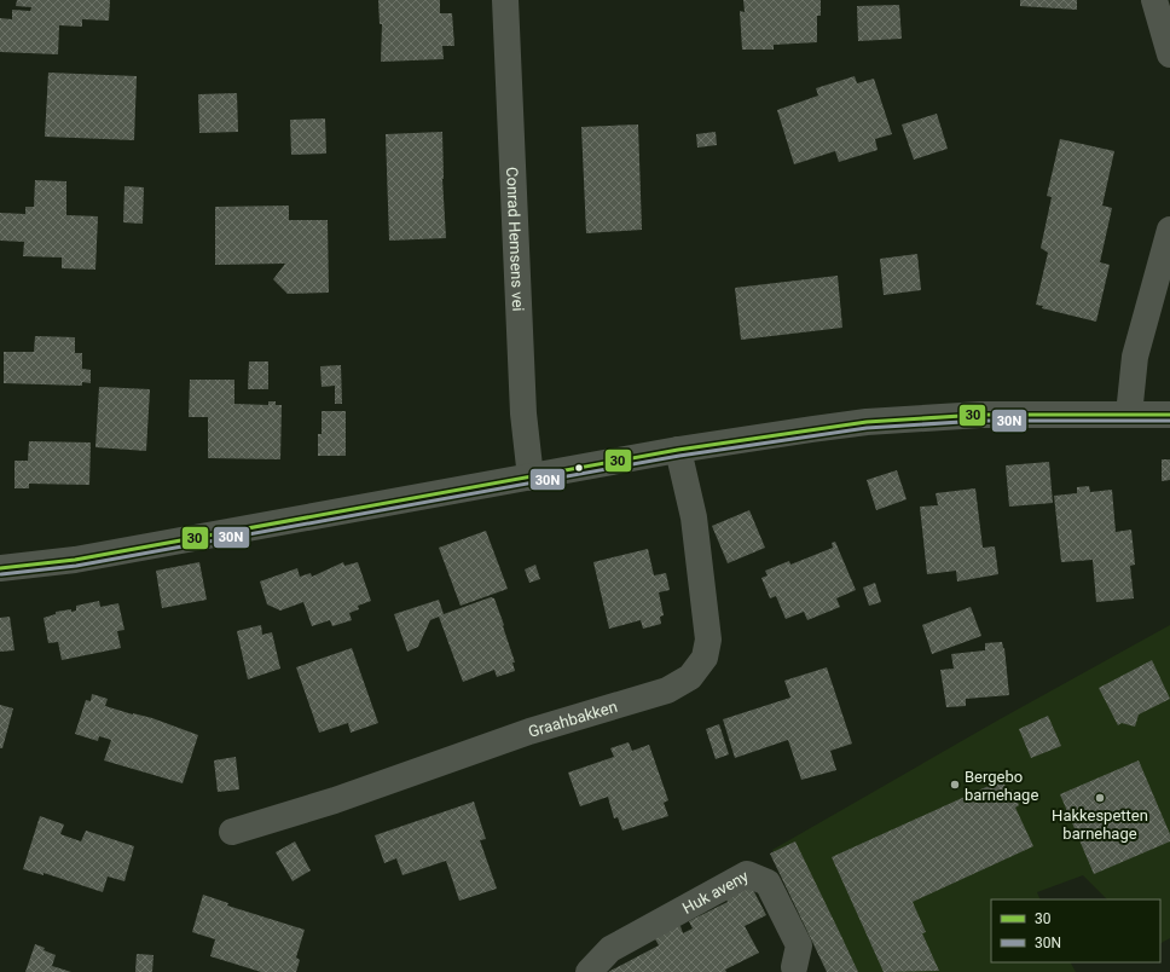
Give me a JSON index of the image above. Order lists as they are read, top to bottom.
{
  "streets": {
    "street": ["Conrad Hemsens vei", "Graahbakken", "Huk aveny"]
  },
  "places": ["Bergebo barnehage", "Hakkespetten barnehage"],
  "lines": ["transit line 30", "transit line 30N"],
  "legend": ["30", "30N"]
}
